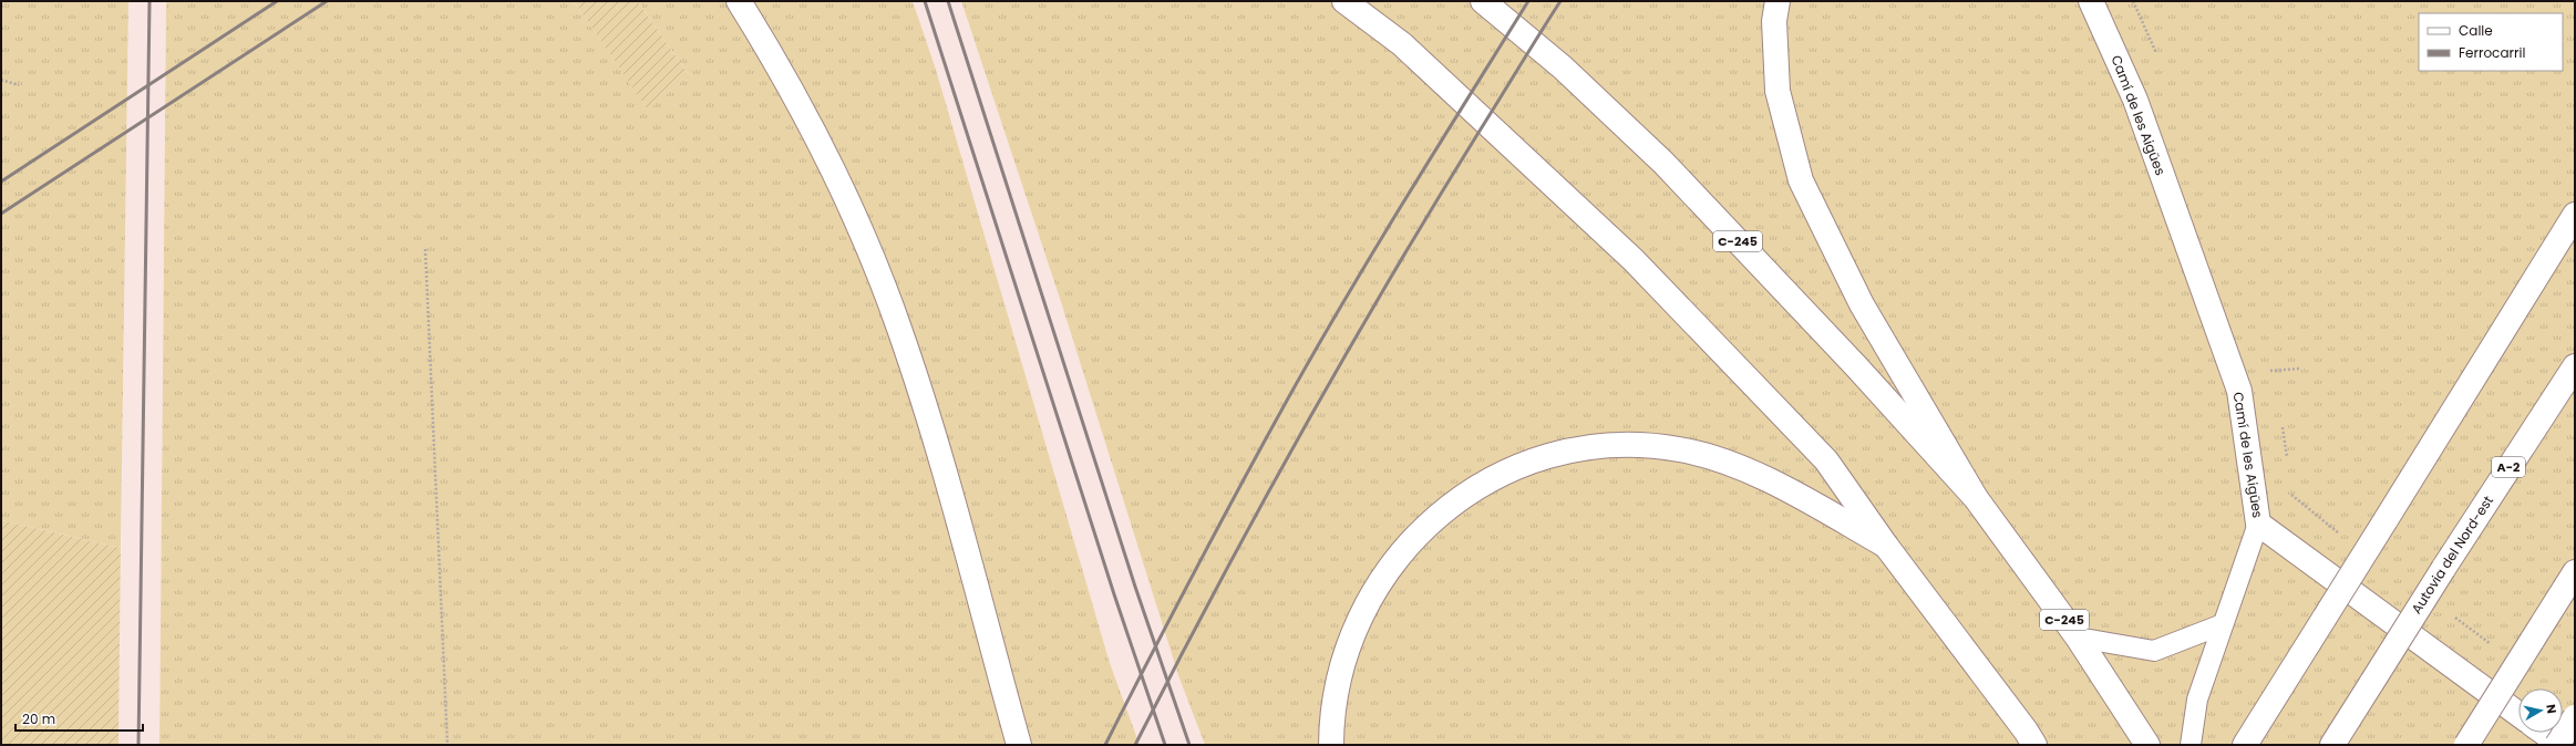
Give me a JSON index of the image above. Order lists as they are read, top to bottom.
{
  "streets": {
    "main road": [
      "Camí de les Aigües",
      "C-245",
      "A-2",
      "Autovia del Nord-est"
    ]
  },
  "legend": ["Calle", "Ferrocarril"],
  "scale_bar": "20 m",
  "north": "right"
}
